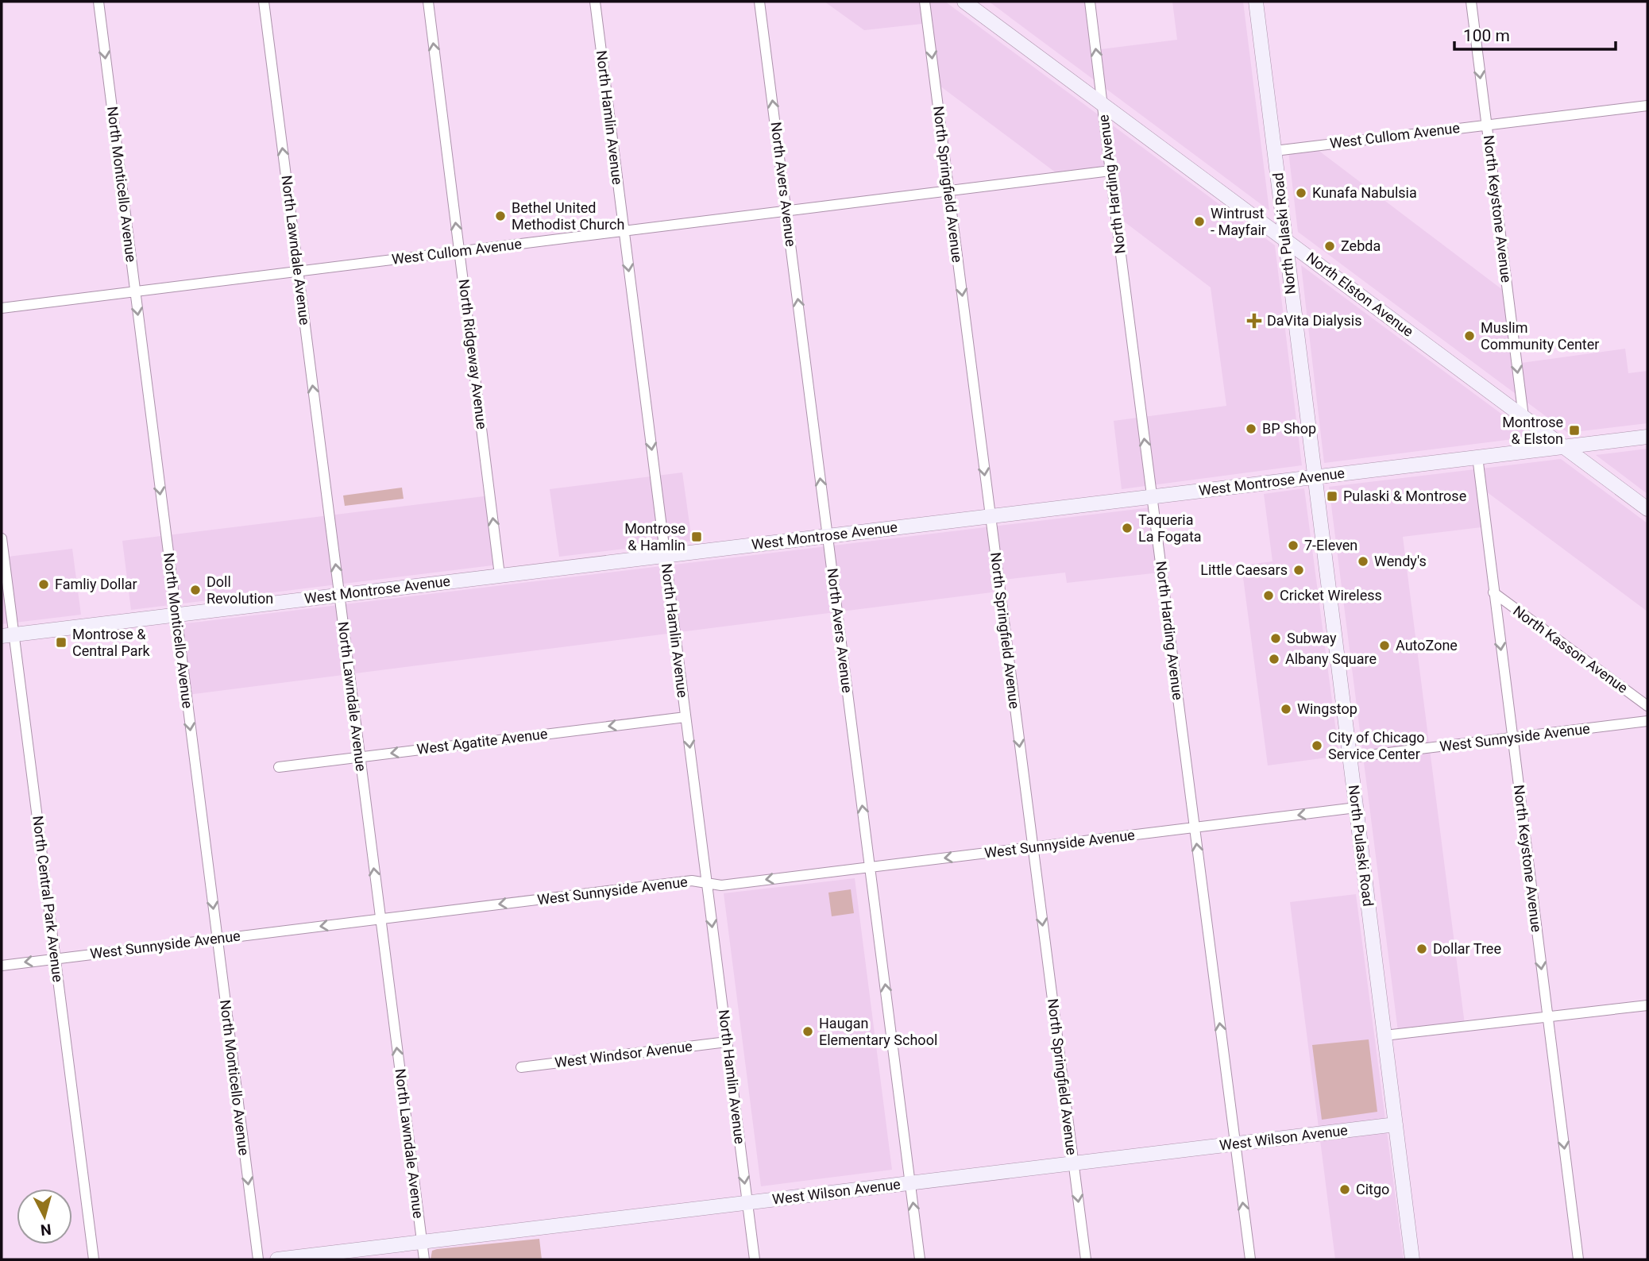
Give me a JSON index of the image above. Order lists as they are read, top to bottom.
{
  "streets": {
    "main road": [
      "North Pulaski Road",
      "North Elston Avenue",
      "West Montrose Avenue",
      "West Wilson Avenue"
    ],
    "street": [
      "North Hamlin Avenue",
      "West Cullom Avenue",
      "North Monticello Avenue",
      "North Avers Avenue",
      "North Springfield Avenue",
      "North Harding Avenue",
      "North Keystone Avenue",
      "North Lawndale Avenue",
      "North Ridgeway Avenue",
      "North Kasson Avenue",
      "West Sunnyside Avenue",
      "West Agatite Avenue",
      "North Central Park Avenue",
      "West Windsor Avenue"
    ]
  },
  "crossings": [
    ["North Hamlin Avenue", "West Cullom Avenue"],
    ["North Hamlin Avenue", "West Montrose Avenue"],
    ["North Hamlin Avenue", "West Sunnyside Avenue"],
    ["North Hamlin Avenue", "West Agatite Avenue"],
    ["North Hamlin Avenue", "West Windsor Avenue"],
    ["North Hamlin Avenue", "West Wilson Avenue"],
    ["West Cullom Avenue", "North Monticello Avenue"],
    ["West Cullom Avenue", "North Avers Avenue"],
    ["West Cullom Avenue", "North Springfield Avenue"],
    ["West Cullom Avenue", "North Harding Avenue"],
    ["West Cullom Avenue", "North Keystone Avenue"],
    ["West Cullom Avenue", "North Pulaski Road"],
    ["West Cullom Avenue", "North Lawndale Avenue"],
    ["West Cullom Avenue", "North Ridgeway Avenue"],
    ["North Monticello Avenue", "West Montrose Avenue"],
    ["North Monticello Avenue", "West Sunnyside Avenue"],
    ["North Avers Avenue", "West Montrose Avenue"],
    ["North Avers Avenue", "West Sunnyside Avenue"],
    ["North Avers Avenue", "West Wilson Avenue"],
    ["North Springfield Avenue", "West Montrose Avenue"],
    ["North Springfield Avenue", "West Sunnyside Avenue"],
    ["North Springfield Avenue", "West Wilson Avenue"],
    ["North Harding Avenue", "North Elston Avenue"],
    ["North Harding Avenue", "West Montrose Avenue"],
    ["North Harding Avenue", "West Sunnyside Avenue"],
    ["North Harding Avenue", "West Wilson Avenue"],
    ["North Keystone Avenue", "North Elston Avenue"],
    ["North Keystone Avenue", "West Montrose Avenue"],
    ["North Keystone Avenue", "North Kasson Avenue"],
    ["North Keystone Avenue", "West Sunnyside Avenue"],
    ["North Pulaski Road", "North Elston Avenue"],
    ["North Pulaski Road", "West Montrose Avenue"],
    ["North Pulaski Road", "West Sunnyside Avenue"],
    ["North Pulaski Road", "West Wilson Avenue"],
    ["North Lawndale Avenue", "West Montrose Avenue"],
    ["North Lawndale Avenue", "West Sunnyside Avenue"],
    ["North Lawndale Avenue", "West Agatite Avenue"],
    ["North Lawndale Avenue", "West Wilson Avenue"],
    ["North Elston Avenue", "West Montrose Avenue"],
    ["North Ridgeway Avenue", "West Montrose Avenue"],
    ["West Montrose Avenue", "North Central Park Avenue"],
    ["West Sunnyside Avenue", "North Central Park Avenue"]
  ],
  "one_way": [
    "North Hamlin Avenue",
    "North Monticello Avenue",
    "North Avers Avenue",
    "North Springfield Avenue",
    "North Harding Avenue",
    "North Keystone Avenue",
    "North Lawndale Avenue",
    "North Ridgeway Avenue",
    "West Sunnyside Avenue",
    "West Agatite Avenue"
  ],
  "places": {
    "other": [
      "Kunafa Nabulsia",
      "Bethel United Methodist Church",
      "Wintrust - Mayfair",
      "Zebda",
      "Muslim Community Center",
      "BP Shop",
      "Taqueria La Fogata",
      "7-Eleven",
      "Wendy's",
      "Little Caesars",
      "Famliy Dollar",
      "Doll Revolution",
      "Cricket Wireless",
      "Subway",
      "AutoZone",
      "Albany Square",
      "Wingstop",
      "City of Chicago Service Center",
      "Dollar Tree",
      "Haugan Elementary School",
      "Citgo"
    ],
    "health": ["DaVita Dialysis"],
    "transit": [
      "Montrose & Elston",
      "Pulaski & Montrose",
      "Montrose & Hamlin",
      "Montrose & Central Park"
    ]
  },
  "scale_bar": "100 m",
  "north": "bottom"
}
